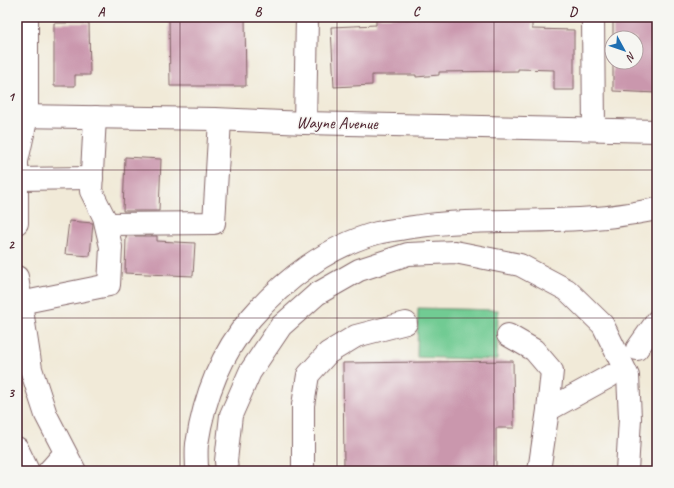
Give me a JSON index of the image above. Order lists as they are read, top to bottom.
{
  "streets": {
    "main road": ["Wayne Avenue"]
  },
  "north": "bottom right",
  "grid": {
    "columns": [
      "A",
      "B",
      "C",
      "D"
    ],
    "rows": ["1", "2", "3"]
  }
}
